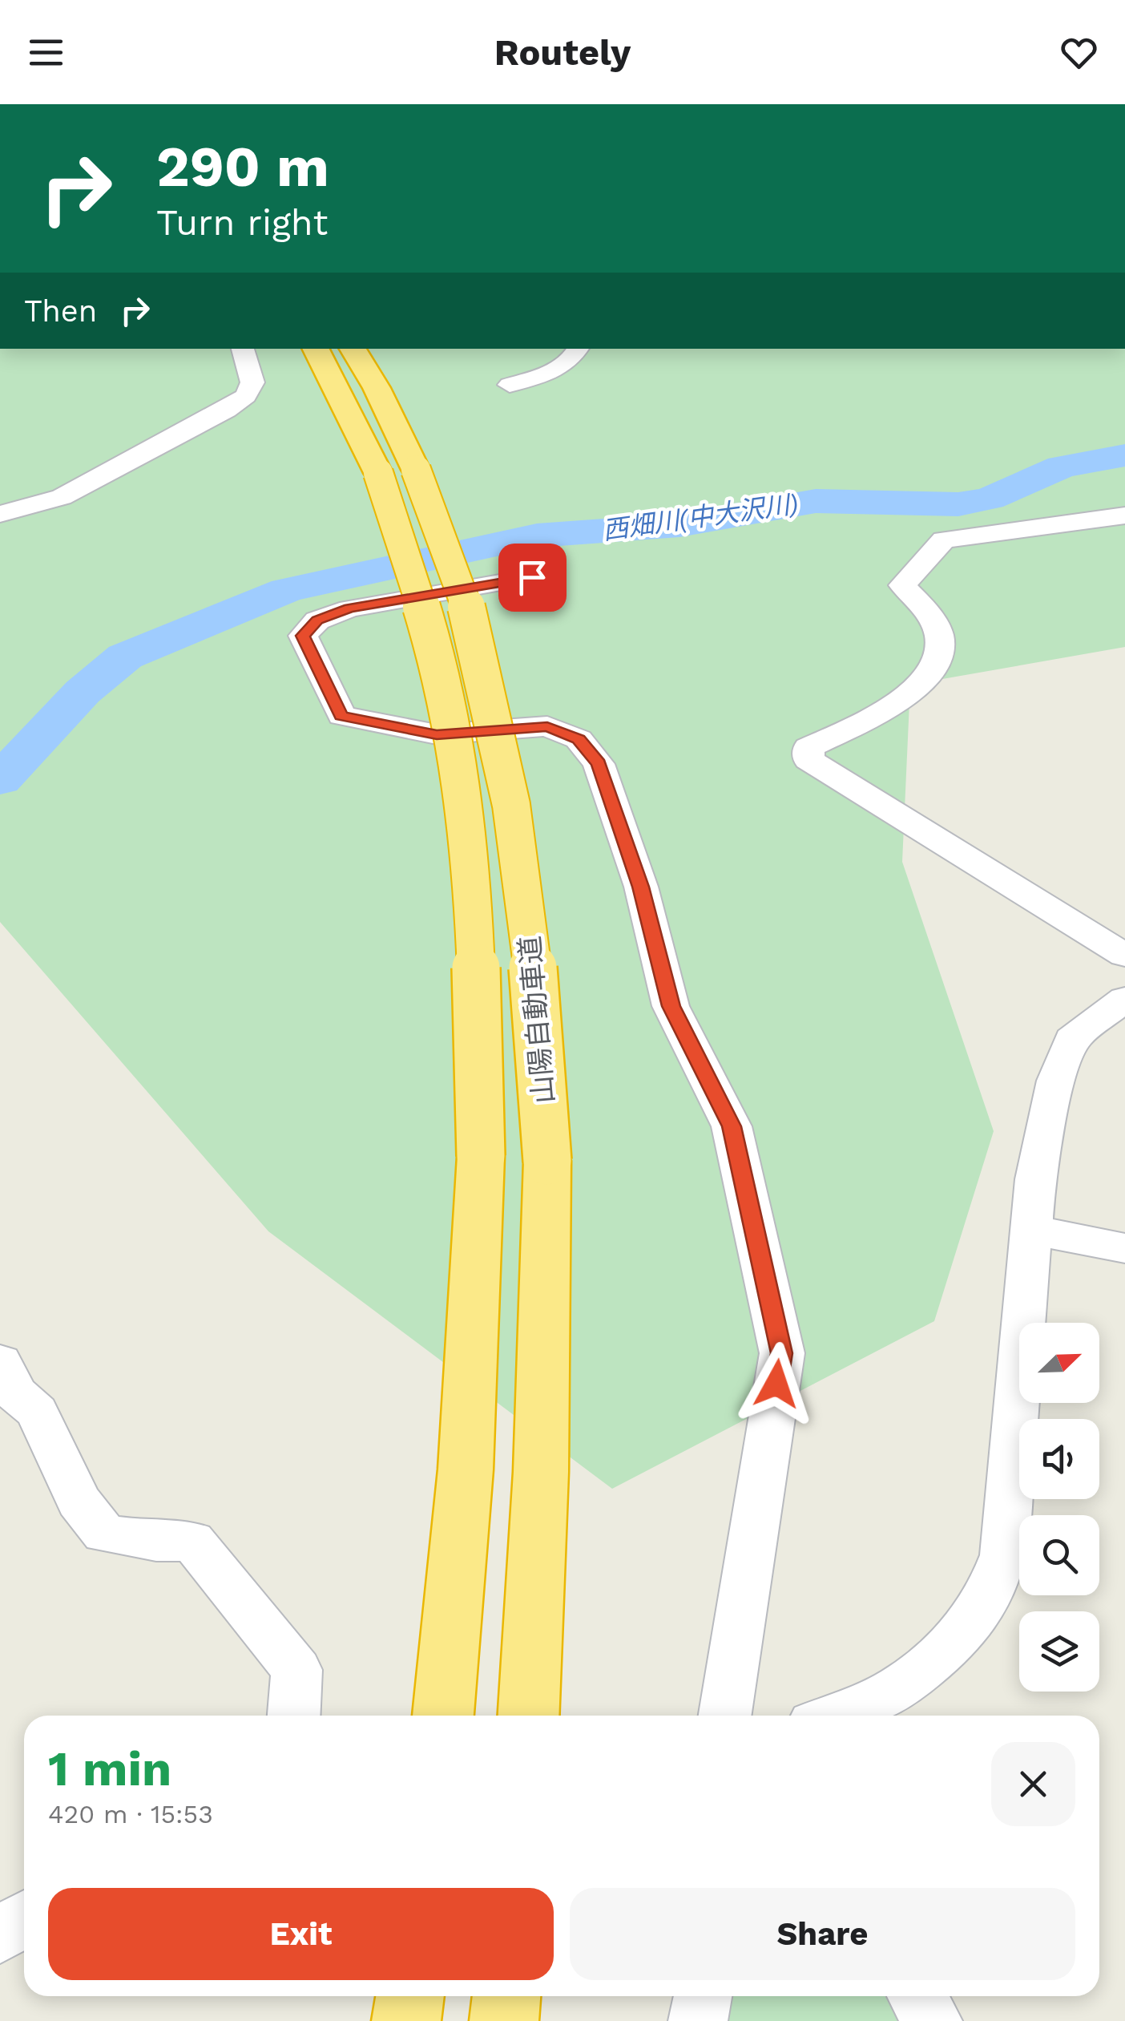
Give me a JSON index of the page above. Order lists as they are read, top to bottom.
{
  "streets": {
    "highway": ["山陽自動車道"]
  },
  "water": ["西畑川(中大沢川)"],
  "north": "top right",
  "page": {
    "header": "Routely",
    "turn": ["290 m", "Turn right"],
    "then": "Then",
    "heading": ["1 min", "420 m · 15:53"],
    "buttons": ["Exit", "Share"]
  }
}
